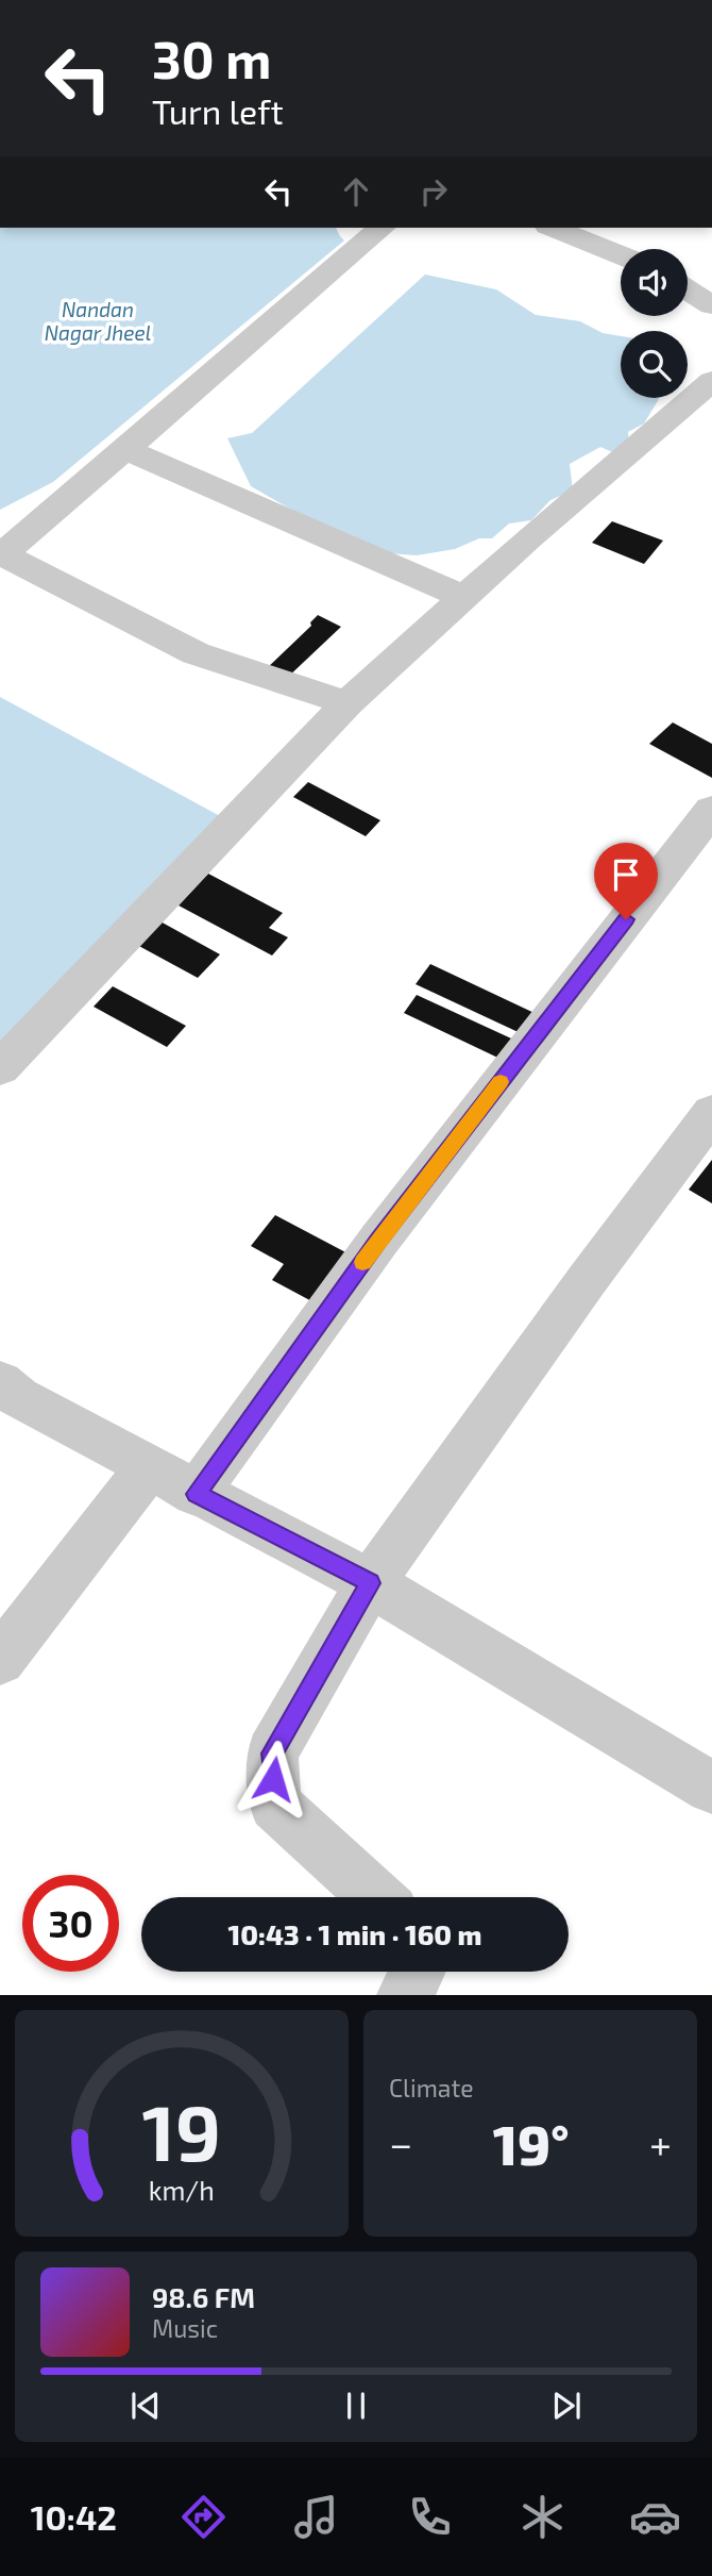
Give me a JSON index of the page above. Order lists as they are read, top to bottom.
{
  "water": ["Nandan Nagar Jheel"],
  "page": {
    "turn": ["30 m", "Turn left"],
    "limit": "30",
    "trip": "10:43 · 1 min · 160 m",
    "tile": "Climate",
    "heat": ["−", "19°", "+"],
    "song": ["98.6 FM", "Music"],
    "tabs": "10:42",
    "gauge": ["19", "km/h"]
  }
}
